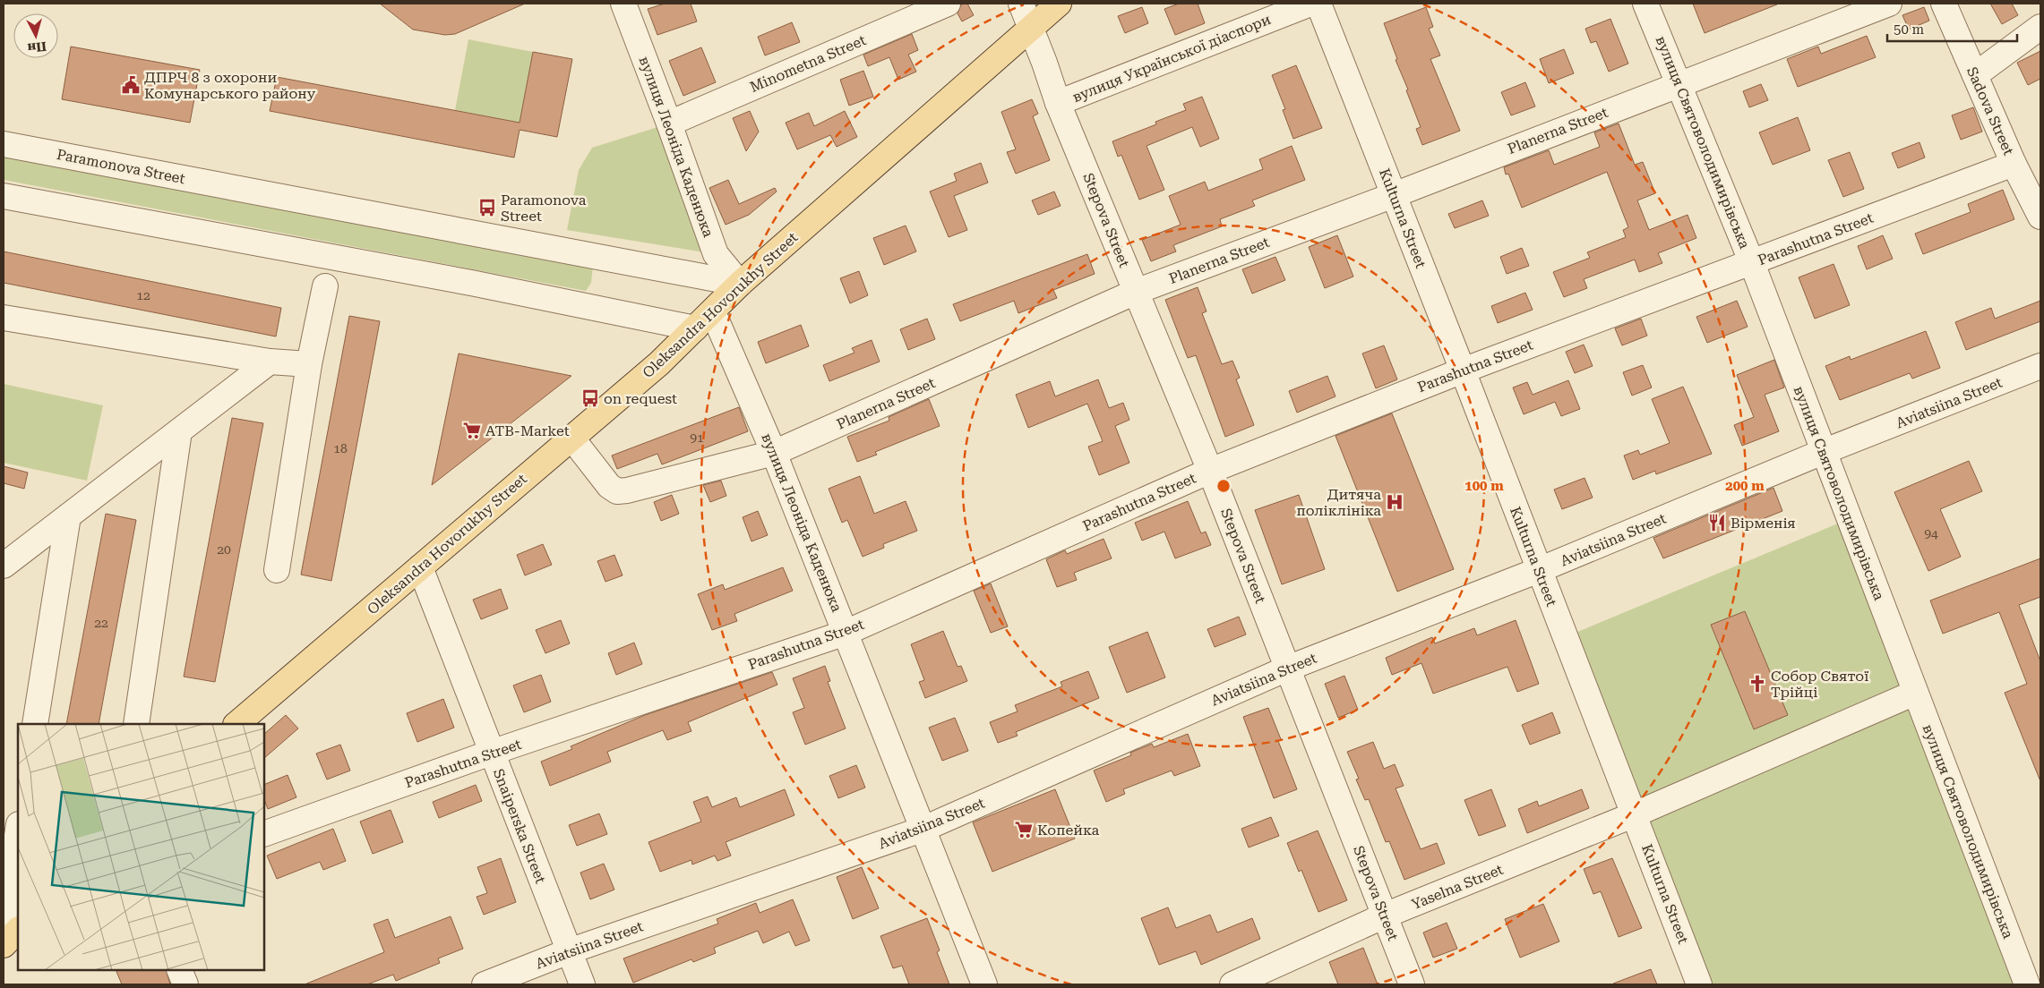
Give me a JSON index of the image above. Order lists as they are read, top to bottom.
{
  "streets": {
    "main road": ["Oleksandra Hovorukhy Street"],
    "street": [
      "вулиця Української діаспори",
      "Minometna Street",
      "Sadova Street",
      "Planerna Street",
      "вулиця Святоволодимирівська",
      "вулиця Леоніда Каденюка",
      "Paramonova Street",
      "Kulturna Street",
      "Stepova Street",
      "Parashutna Street",
      "Aviatsiina Street",
      "Snaiperska Street",
      "Yaselna Street"
    ]
  },
  "crossings": [
    ["вулиця Української діаспори", "Stepova Street"],
    ["Minometna Street", "вулиця Леоніда Каденюка"],
    ["Sadova Street", "Parashutna Street"],
    ["Planerna Street", "вулиця Святоволодимирівська"],
    ["Planerna Street", "вулиця Леоніда Каденюка"],
    ["Planerna Street", "Kulturna Street"],
    ["Planerna Street", "Stepova Street"],
    ["Planerna Street", "Oleksandra Hovorukhy Street"],
    ["вулиця Святоволодимирівська", "Parashutna Street"],
    ["вулиця Святоволодимирівська", "Aviatsiina Street"],
    ["вулиця Святоволодимирівська", "Yaselna Street"],
    ["вулиця Леоніда Каденюка", "Paramonova Street"],
    ["вулиця Леоніда Каденюка", "Parashutna Street"],
    ["вулиця Леоніда Каденюка", "Oleksandra Hovorukhy Street"],
    ["вулиця Леоніда Каденюка", "Aviatsiina Street"],
    ["Paramonova Street", "Oleksandra Hovorukhy Street"],
    ["Kulturna Street", "Parashutna Street"],
    ["Kulturna Street", "Aviatsiina Street"],
    ["Kulturna Street", "Yaselna Street"],
    ["Stepova Street", "Parashutna Street"],
    ["Stepova Street", "Oleksandra Hovorukhy Street"],
    ["Stepova Street", "Aviatsiina Street"],
    ["Stepova Street", "Yaselna Street"],
    ["Parashutna Street", "Snaiperska Street"],
    ["Oleksandra Hovorukhy Street", "Snaiperska Street"],
    ["Aviatsiina Street", "Snaiperska Street"]
  ],
  "places": {
    "public building": ["ДПРЧ 8 з охорони Комунарського району"],
    "bus stop": ["Paramonova Street", "on request"],
    "supermarket": ["ATB-Market", "Копейка"],
    "hospital": ["Дитяча поліклініка"],
    "restaurant": ["Вірменія"],
    "church": ["Собор Святої Трійці"]
  },
  "house_numbers": [
    "12",
    "91",
    "18",
    "94",
    "20",
    "22"
  ],
  "scale_bar": "50 m",
  "north": "bottom",
  "rings": ["100 m", "200 m"]
}
